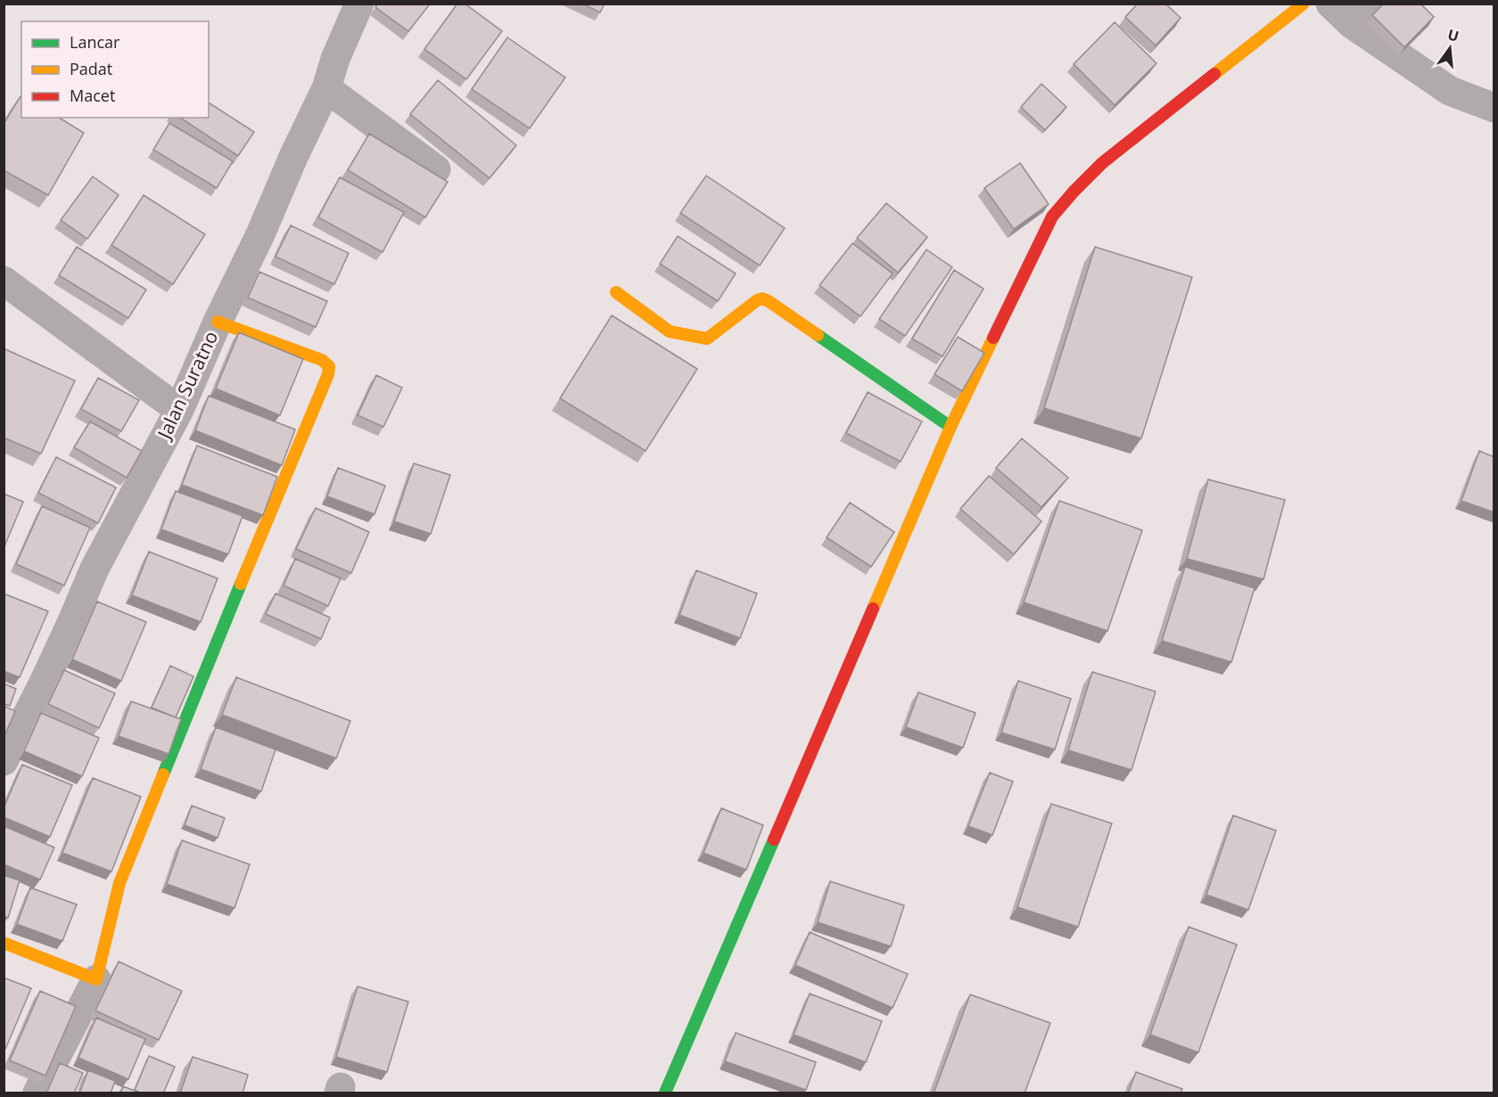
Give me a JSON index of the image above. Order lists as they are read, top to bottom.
{
  "streets": {
    "street": ["Jalan Suratno"]
  },
  "legend": ["Lancar", "Padat", "Macet"],
  "north": "top"
}
